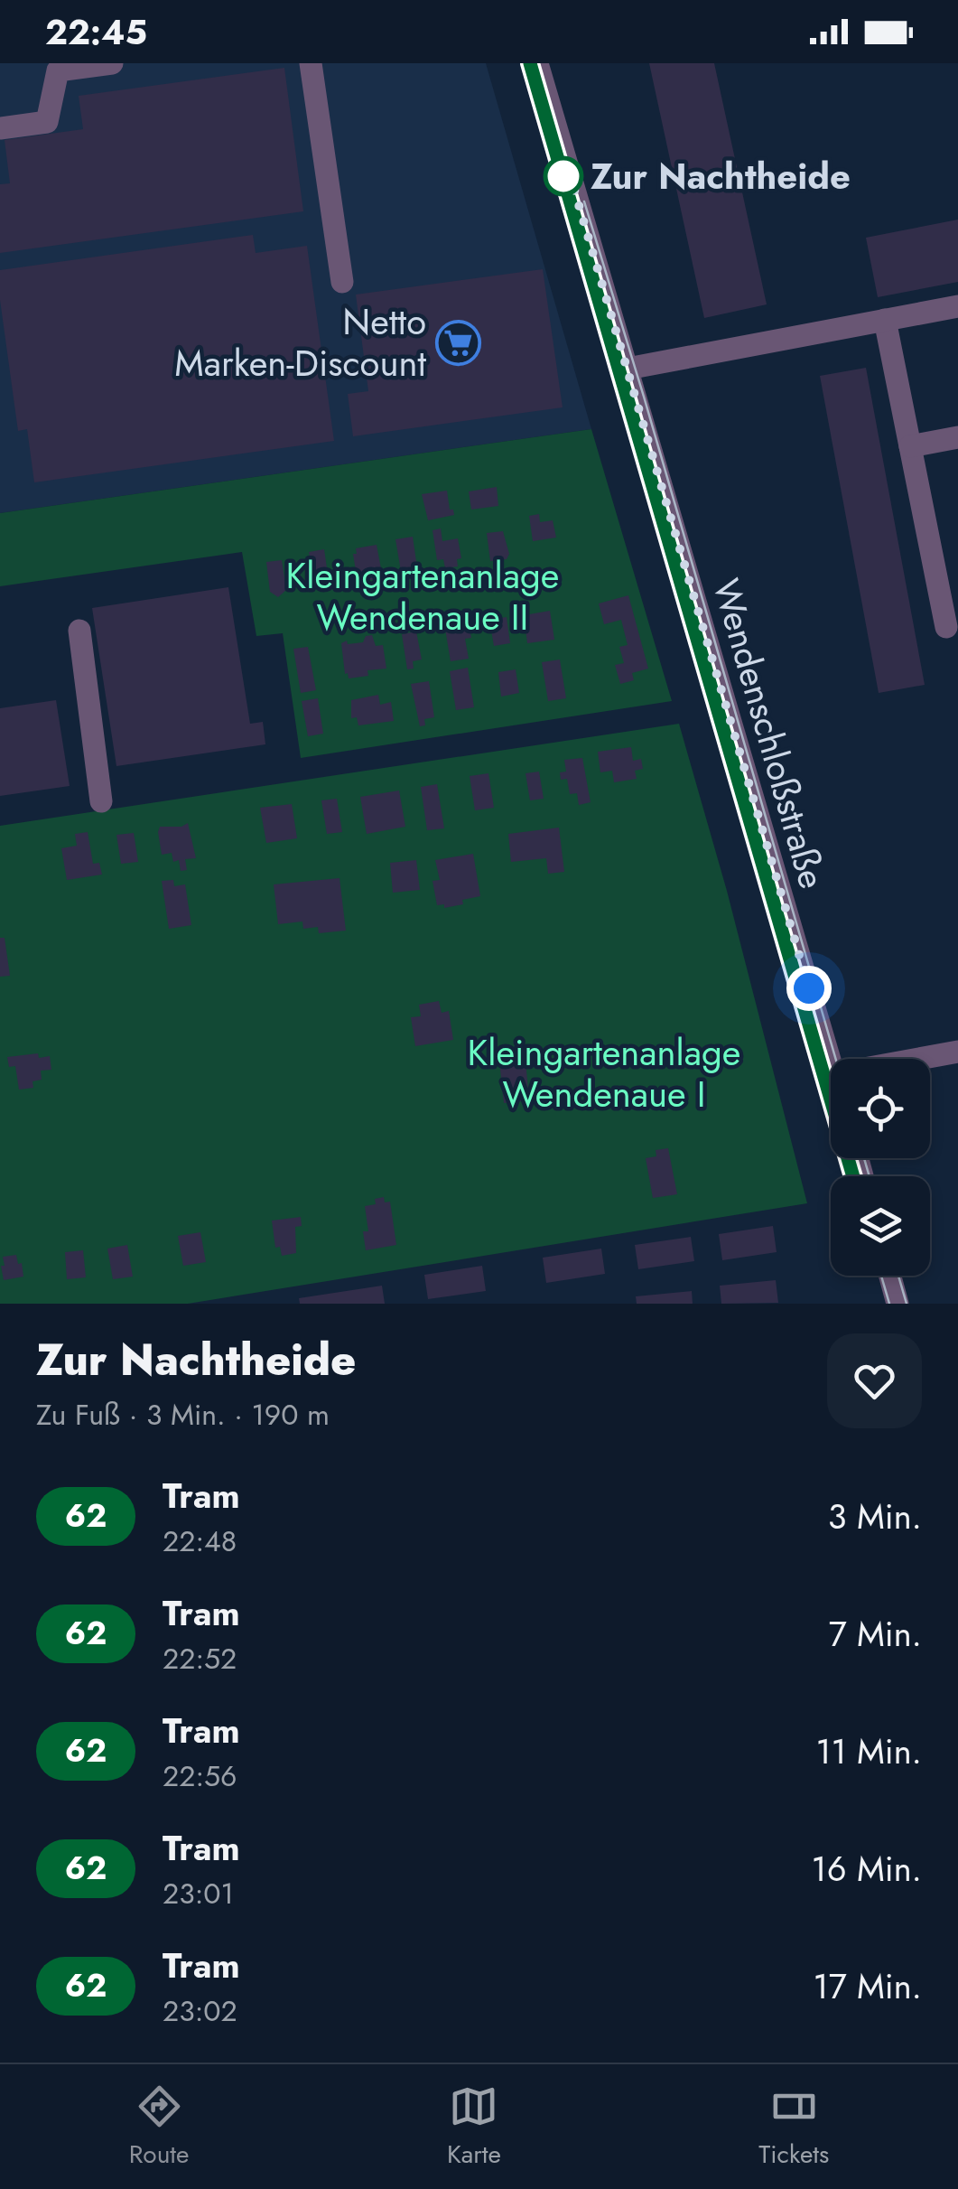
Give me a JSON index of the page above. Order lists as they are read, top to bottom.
{
  "streets": {
    "street": ["Wendenschloßstraße"]
  },
  "parks": ["Kleingartenanlage Wendenaue II", "Kleingartenanlage Wendenaue I"],
  "places": {
    "other": ["Zur Nachtheide"],
    "supermarket": ["Netto Marken-Discount"]
  },
  "lines": ["tram line 62"],
  "page": {
    "status": "22:45",
    "heading": ["Zur Nachtheide", "Zu Fuß · 3 Min. · 190 m"],
    "list": [
      {
        "mark": "62",
        "name": "Tram",
        "note": "22:48",
        "value": "3 Min."
      },
      {
        "mark": "62",
        "name": "Tram",
        "note": "22:52",
        "value": "7 Min."
      },
      {
        "mark": "62",
        "name": "Tram",
        "note": "22:56",
        "value": "11 Min."
      },
      {
        "mark": "62",
        "name": "Tram",
        "note": "23:01",
        "value": "16 Min."
      },
      {
        "mark": "62",
        "name": "Tram",
        "note": "23:02",
        "value": "17 Min."
      }
    ],
    "tabs": ["Route", "Karte", "Tickets"]
  }
}
